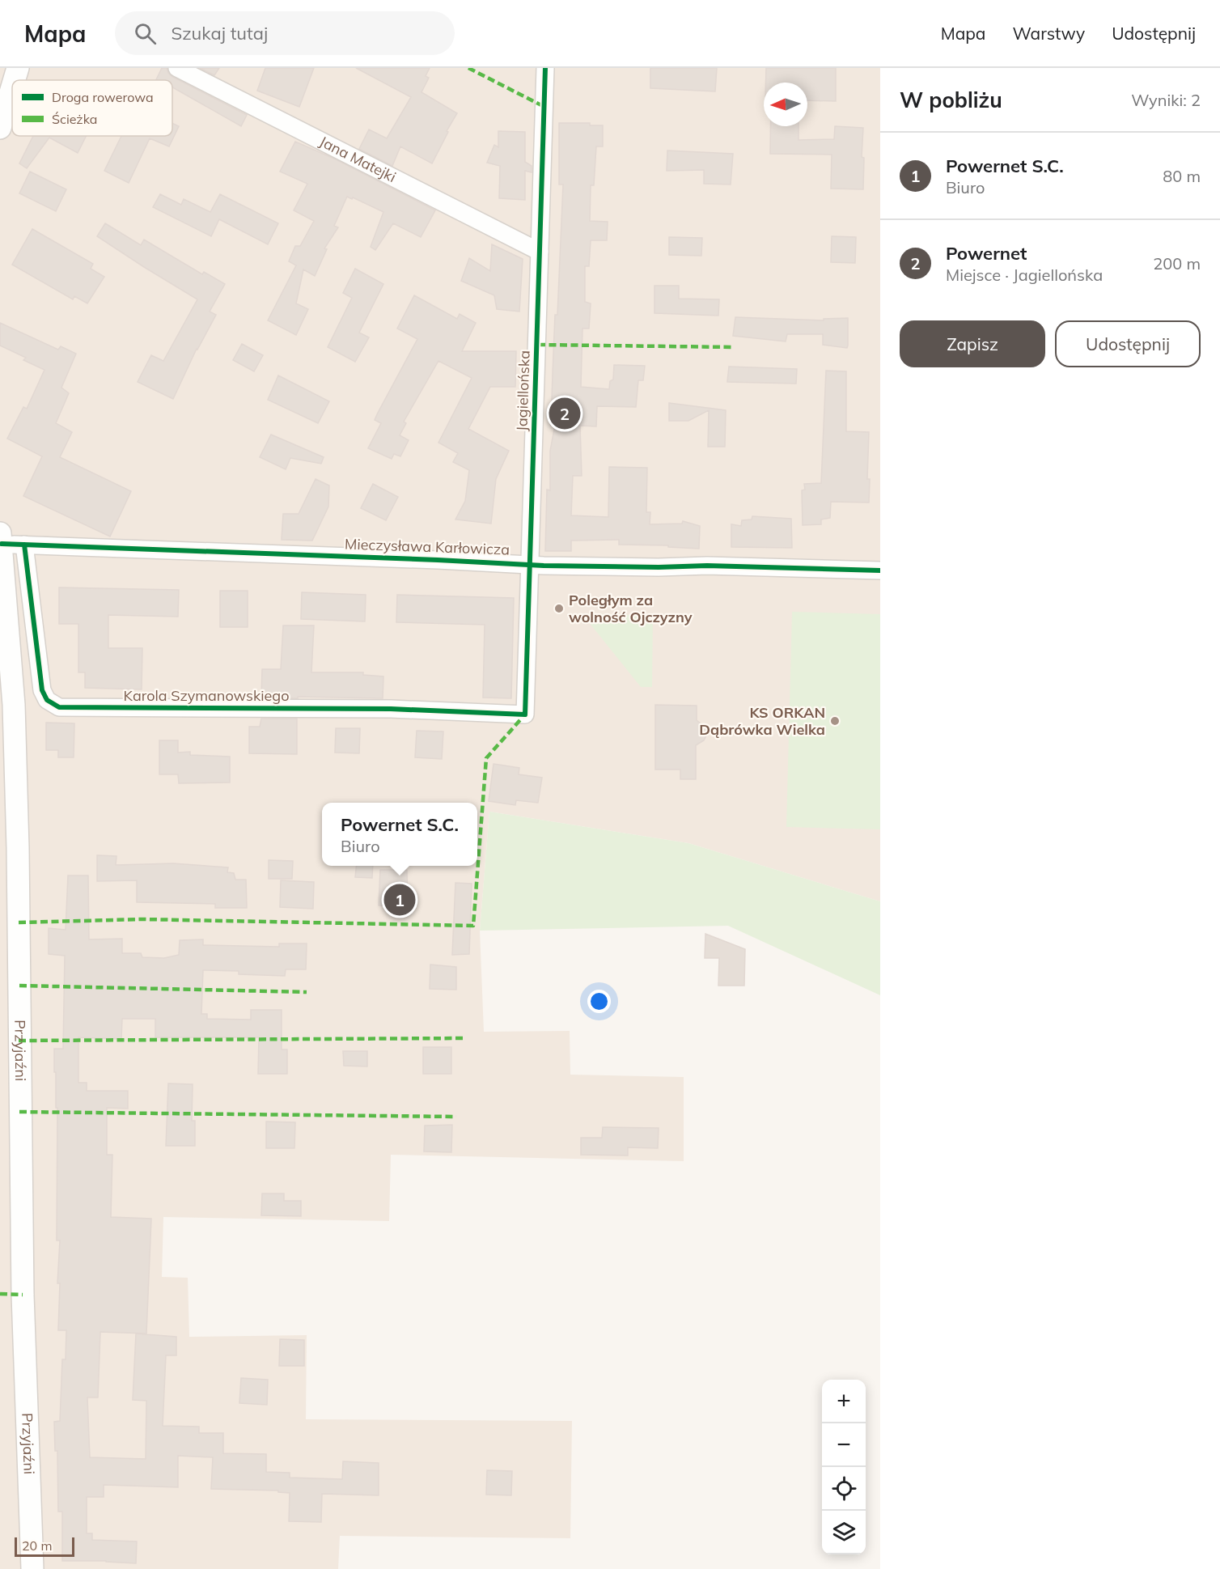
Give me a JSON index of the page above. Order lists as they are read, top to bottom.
{
  "streets": {
    "street": [
      "Jana Matejki",
      "Jagiellońska",
      "Mieczysława Karłowicza",
      "Karola Szymanowskiego",
      "Przyjaźni"
    ]
  },
  "crossings": [
    ["Jana Matejki", "Jagiellońska"],
    ["Jagiellońska", "Mieczysława Karłowicza"],
    ["Jagiellońska", "Karola Szymanowskiego"],
    ["Mieczysława Karłowicza", "Karola Szymanowskiego"],
    ["Mieczysława Karłowicza", "Przyjaźni"]
  ],
  "places": ["Poległym za wolność Ojczyzny", "KS ORKAN Dąbrówka Wielka"],
  "legend": ["Droga rowerowa", "Ścieżka"],
  "scale_bar": "20 m",
  "north": "left",
  "page": {
    "header": "Mapa",
    "search": "Szukaj tutaj",
    "nav": ["Mapa", "Warstwy", "Udostępnij"],
    "heading": ["W pobliżu", "Wyniki: 2"],
    "list": [
      {
        "mark": "1",
        "name": "Powernet S.C.",
        "note": "Biuro",
        "value": "80 m"
      },
      {
        "mark": "2",
        "name": "Powernet",
        "note": "Miejsce · Jagiellońska",
        "value": "200 m"
      }
    ],
    "buttons": ["Zapisz", "Udostępnij"],
    "pins": ["2", "1"],
    "popup": ["Powernet S.C.", "Biuro"],
    "map_buttons": ["+", "−"],
    "scale": "20 m"
  }
}
